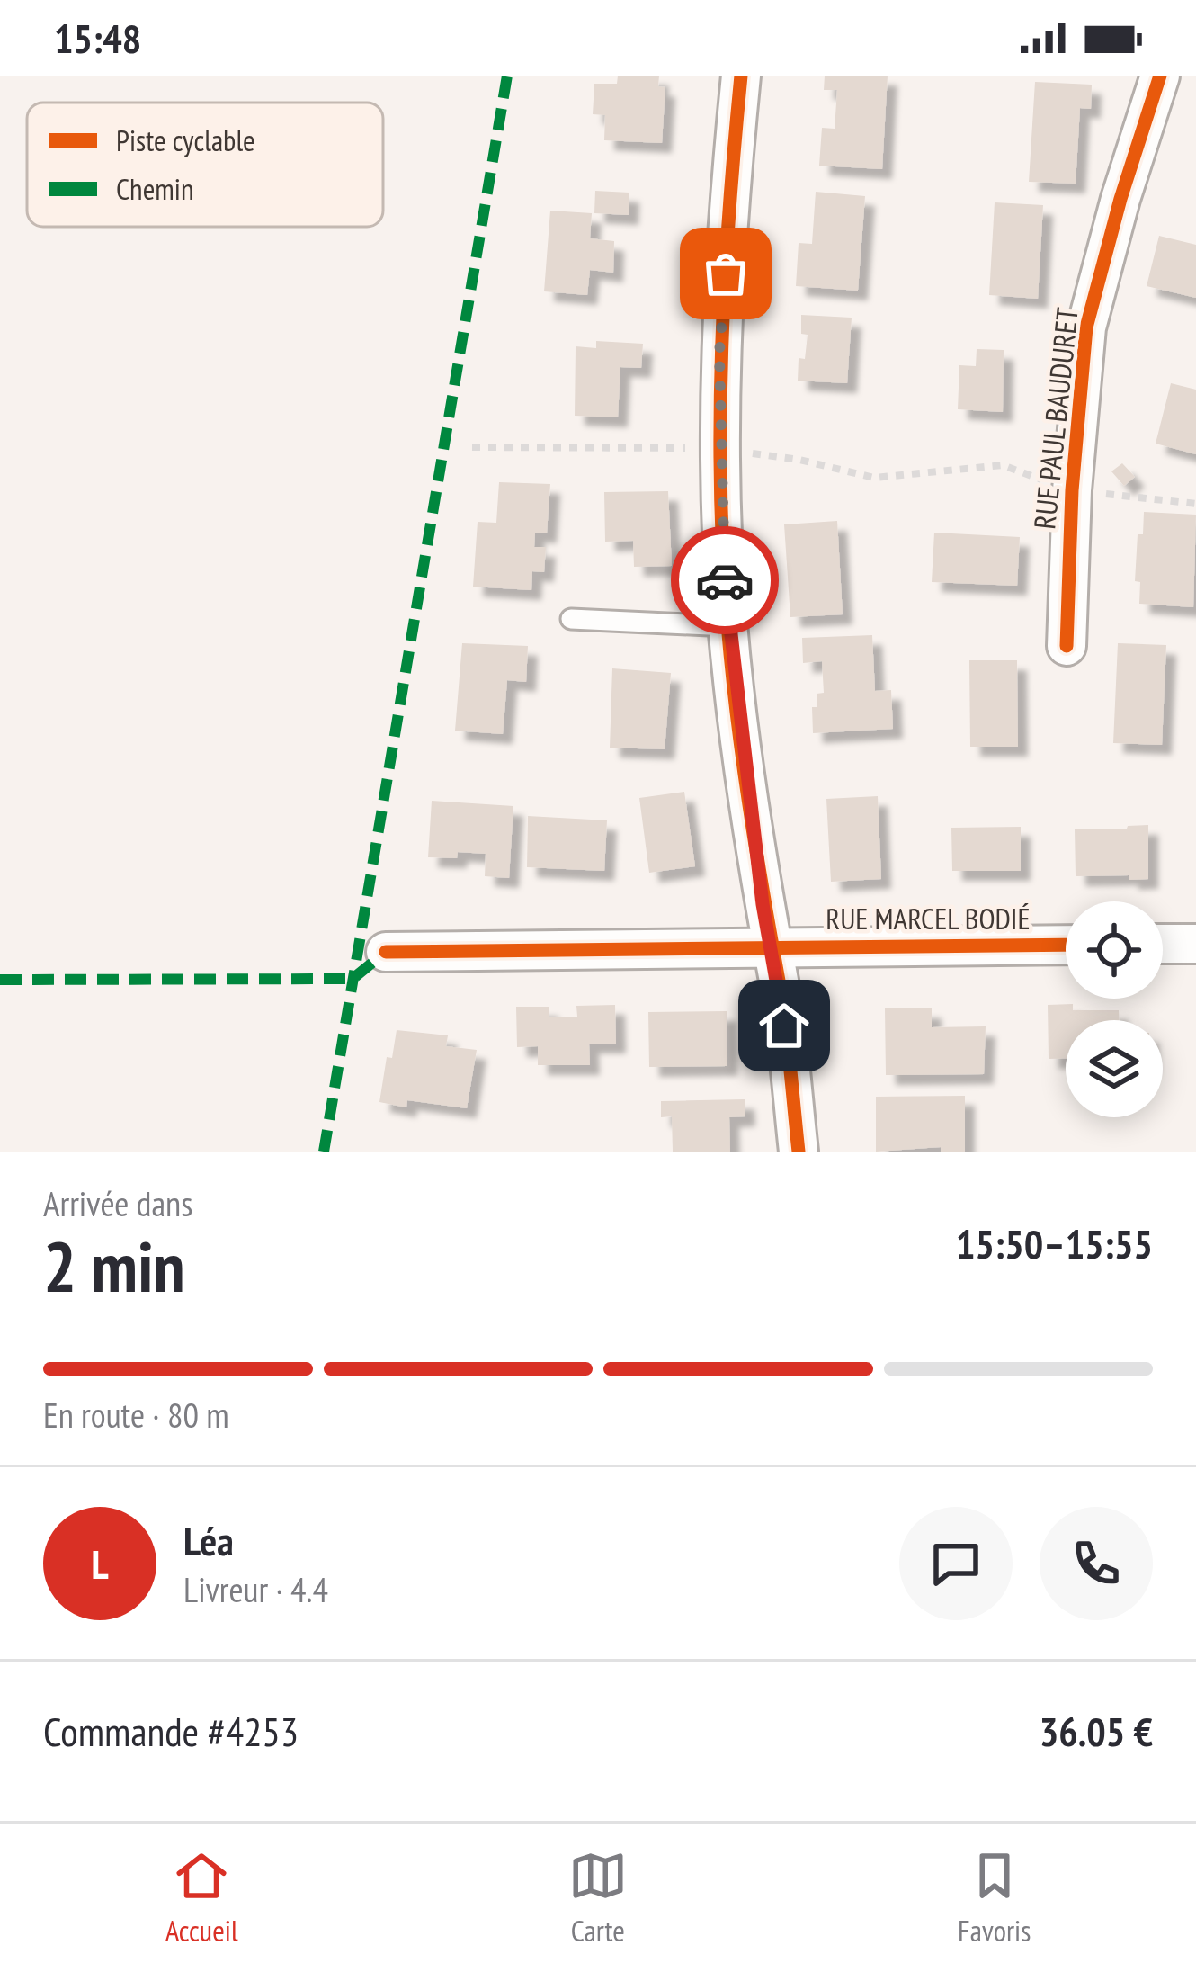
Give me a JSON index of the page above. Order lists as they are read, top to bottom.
{
  "streets": {
    "street": ["RUE PAUL BAUDURET", "RUE MARCEL BODIÉ"]
  },
  "legend": ["Piste cyclable", "Chemin"],
  "page": {
    "status": "15:48",
    "heading": ["2 min", "Arrivée dans", "15:50–15:55"],
    "panel": [
      "Léa",
      "Livreur · 4.4",
      "Commande #4253",
      "36.05 €"
    ],
    "bar": "En route · 80 m",
    "round": "L",
    "tabs": ["Accueil", "Carte", "Favoris"]
  }
}
